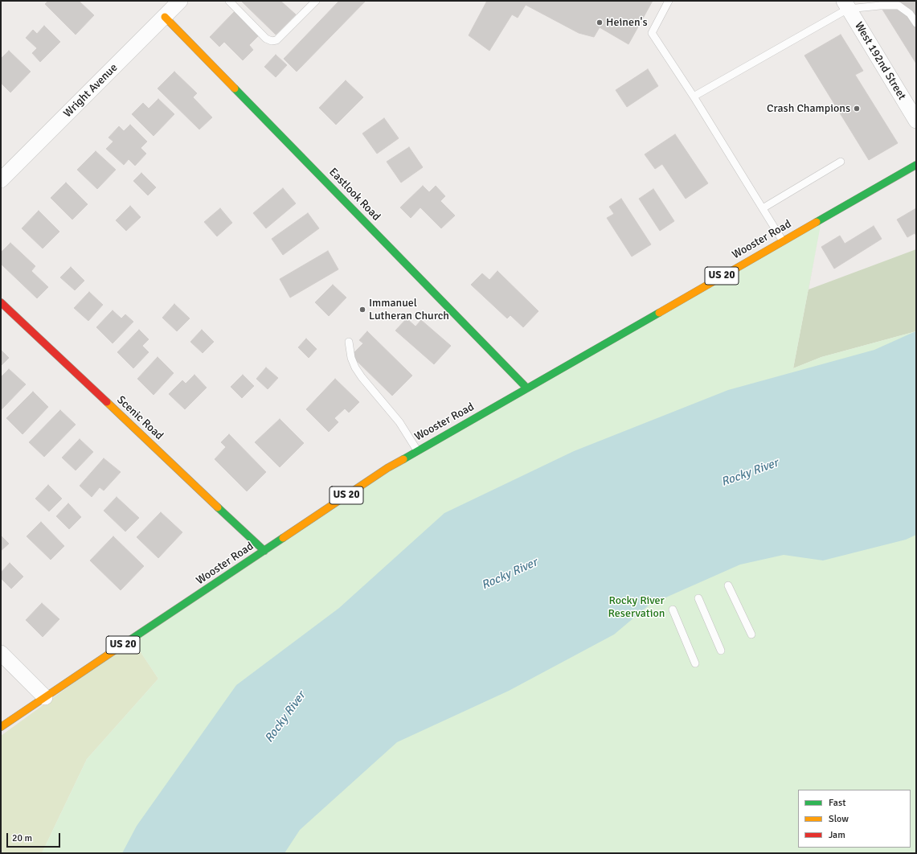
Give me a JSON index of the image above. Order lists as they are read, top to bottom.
{
  "streets": {
    "main road": [
      "Eastlook Road",
      "Wooster Road",
      "US 20",
      "Scenic Road"
    ],
    "street": ["West 192nd Street", "Wright Avenue"]
  },
  "crossings": [
    ["Wright Avenue", "Eastlook Road"],
    ["Eastlook Road", "Wooster Road"],
    ["Wooster Road", "Scenic Road"]
  ],
  "water": ["Rocky River"],
  "parks": ["Rocky River Reservation"],
  "places": ["Heinen's", "Crash Champions", "Immanuel Lutheran Church"],
  "legend": ["Fast", "Slow", "Jam"],
  "scale_bar": "20 m"
}
